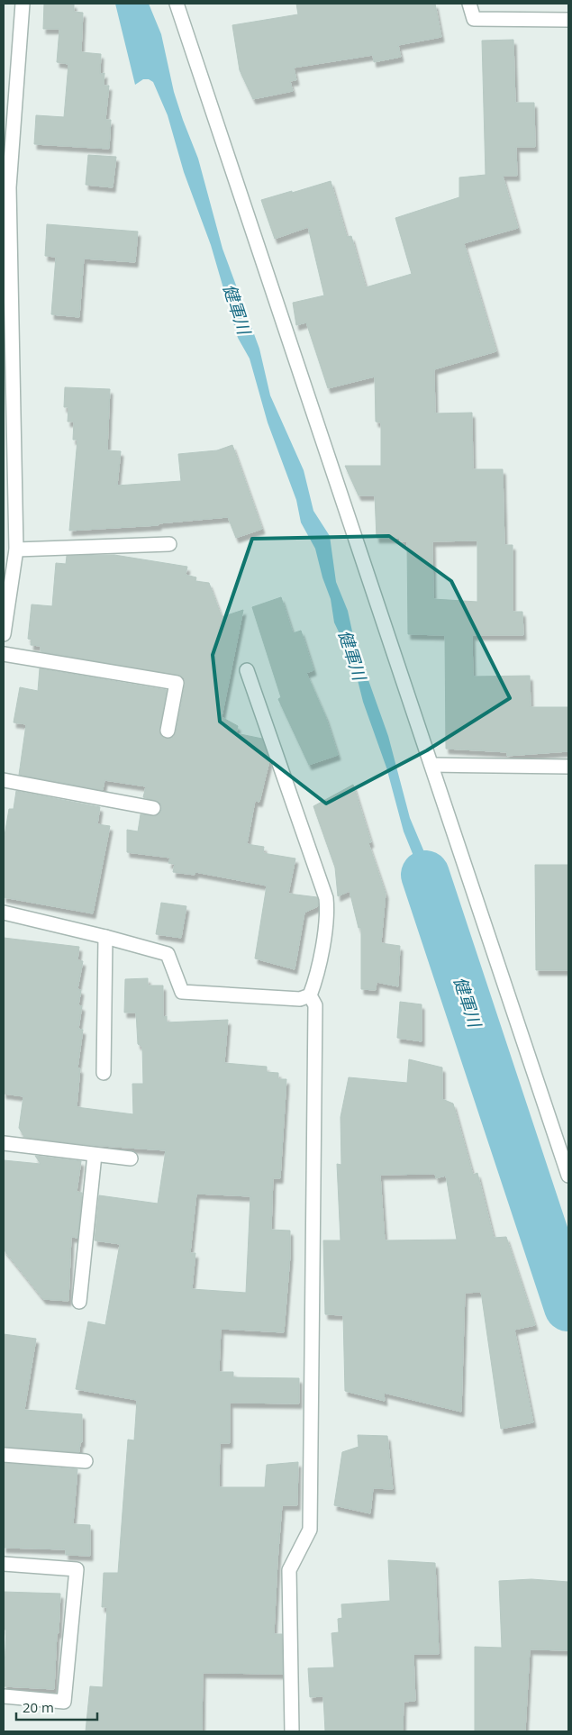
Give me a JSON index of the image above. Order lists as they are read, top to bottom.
{
  "water": ["健軍川"],
  "scale_bar": "20 m"
}
